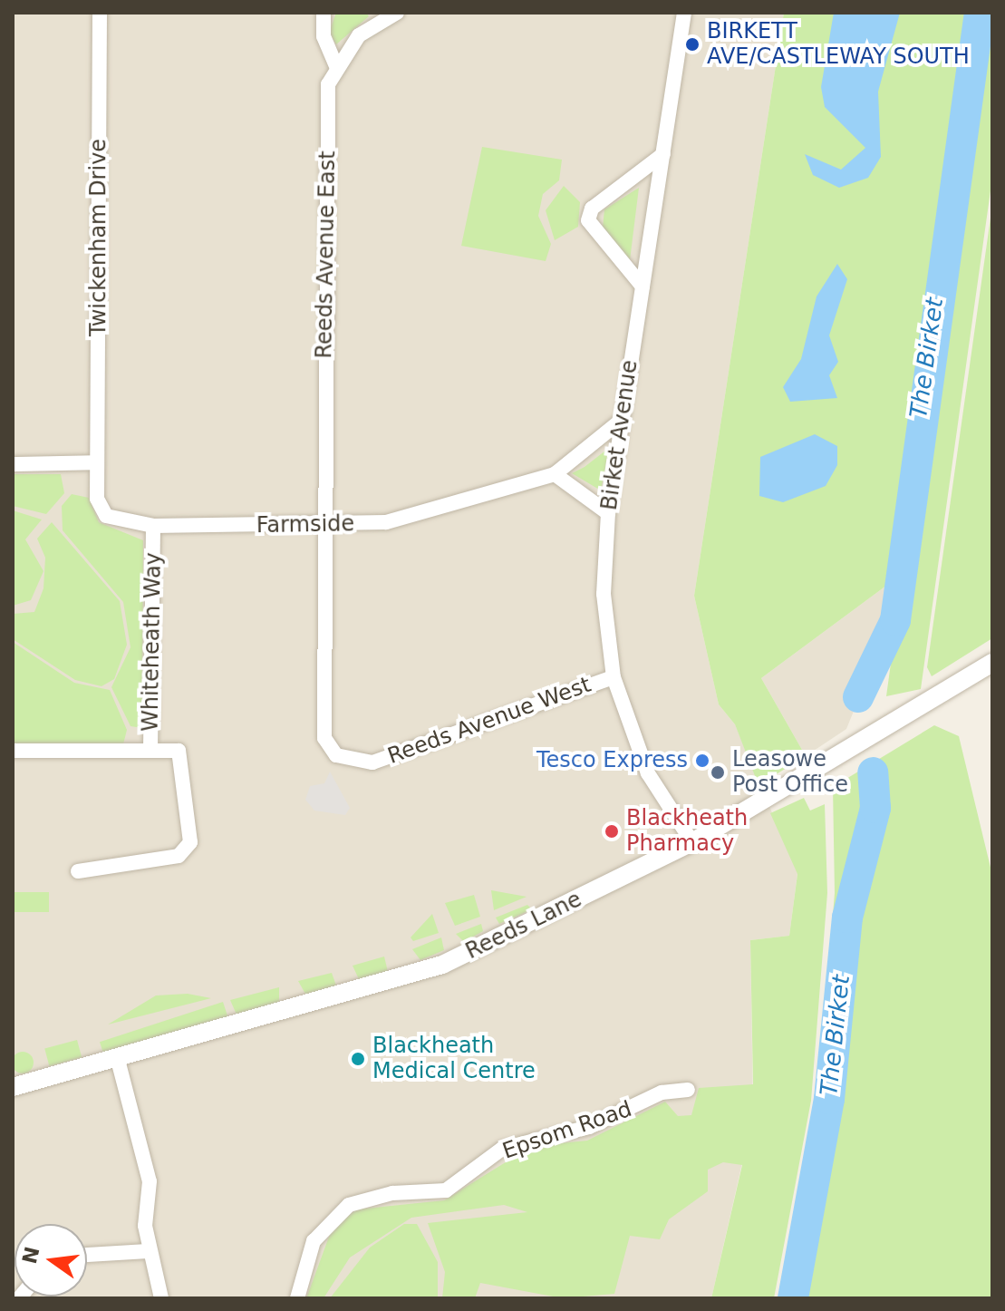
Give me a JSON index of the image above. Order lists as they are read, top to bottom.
{
  "streets": {
    "street": [
      "Twickenham Drive",
      "Reeds Avenue East",
      "Birket Avenue",
      "Farmside",
      "Whiteheath Way",
      "Reeds Avenue West",
      "Reeds Lane",
      "Epsom Road"
    ]
  },
  "crossings": [
    ["Twickenham Drive", "Farmside"],
    ["Reeds Avenue East", "Farmside"],
    ["Reeds Avenue East", "Reeds Avenue West"],
    ["Birket Avenue", "Farmside"],
    ["Birket Avenue", "Reeds Avenue West"],
    ["Birket Avenue", "Reeds Lane"],
    ["Farmside", "Whiteheath Way"],
    ["Farmside", "Reeds Avenue West"]
  ],
  "water": ["The Birket"],
  "places": [
    "BIRKETT AVE/CASTLEWAY SOUTH",
    "Tesco Express",
    "Leasowe Post Office",
    "Blackheath Pharmacy",
    "Blackheath Medical Centre"
  ],
  "north": "left"
}
